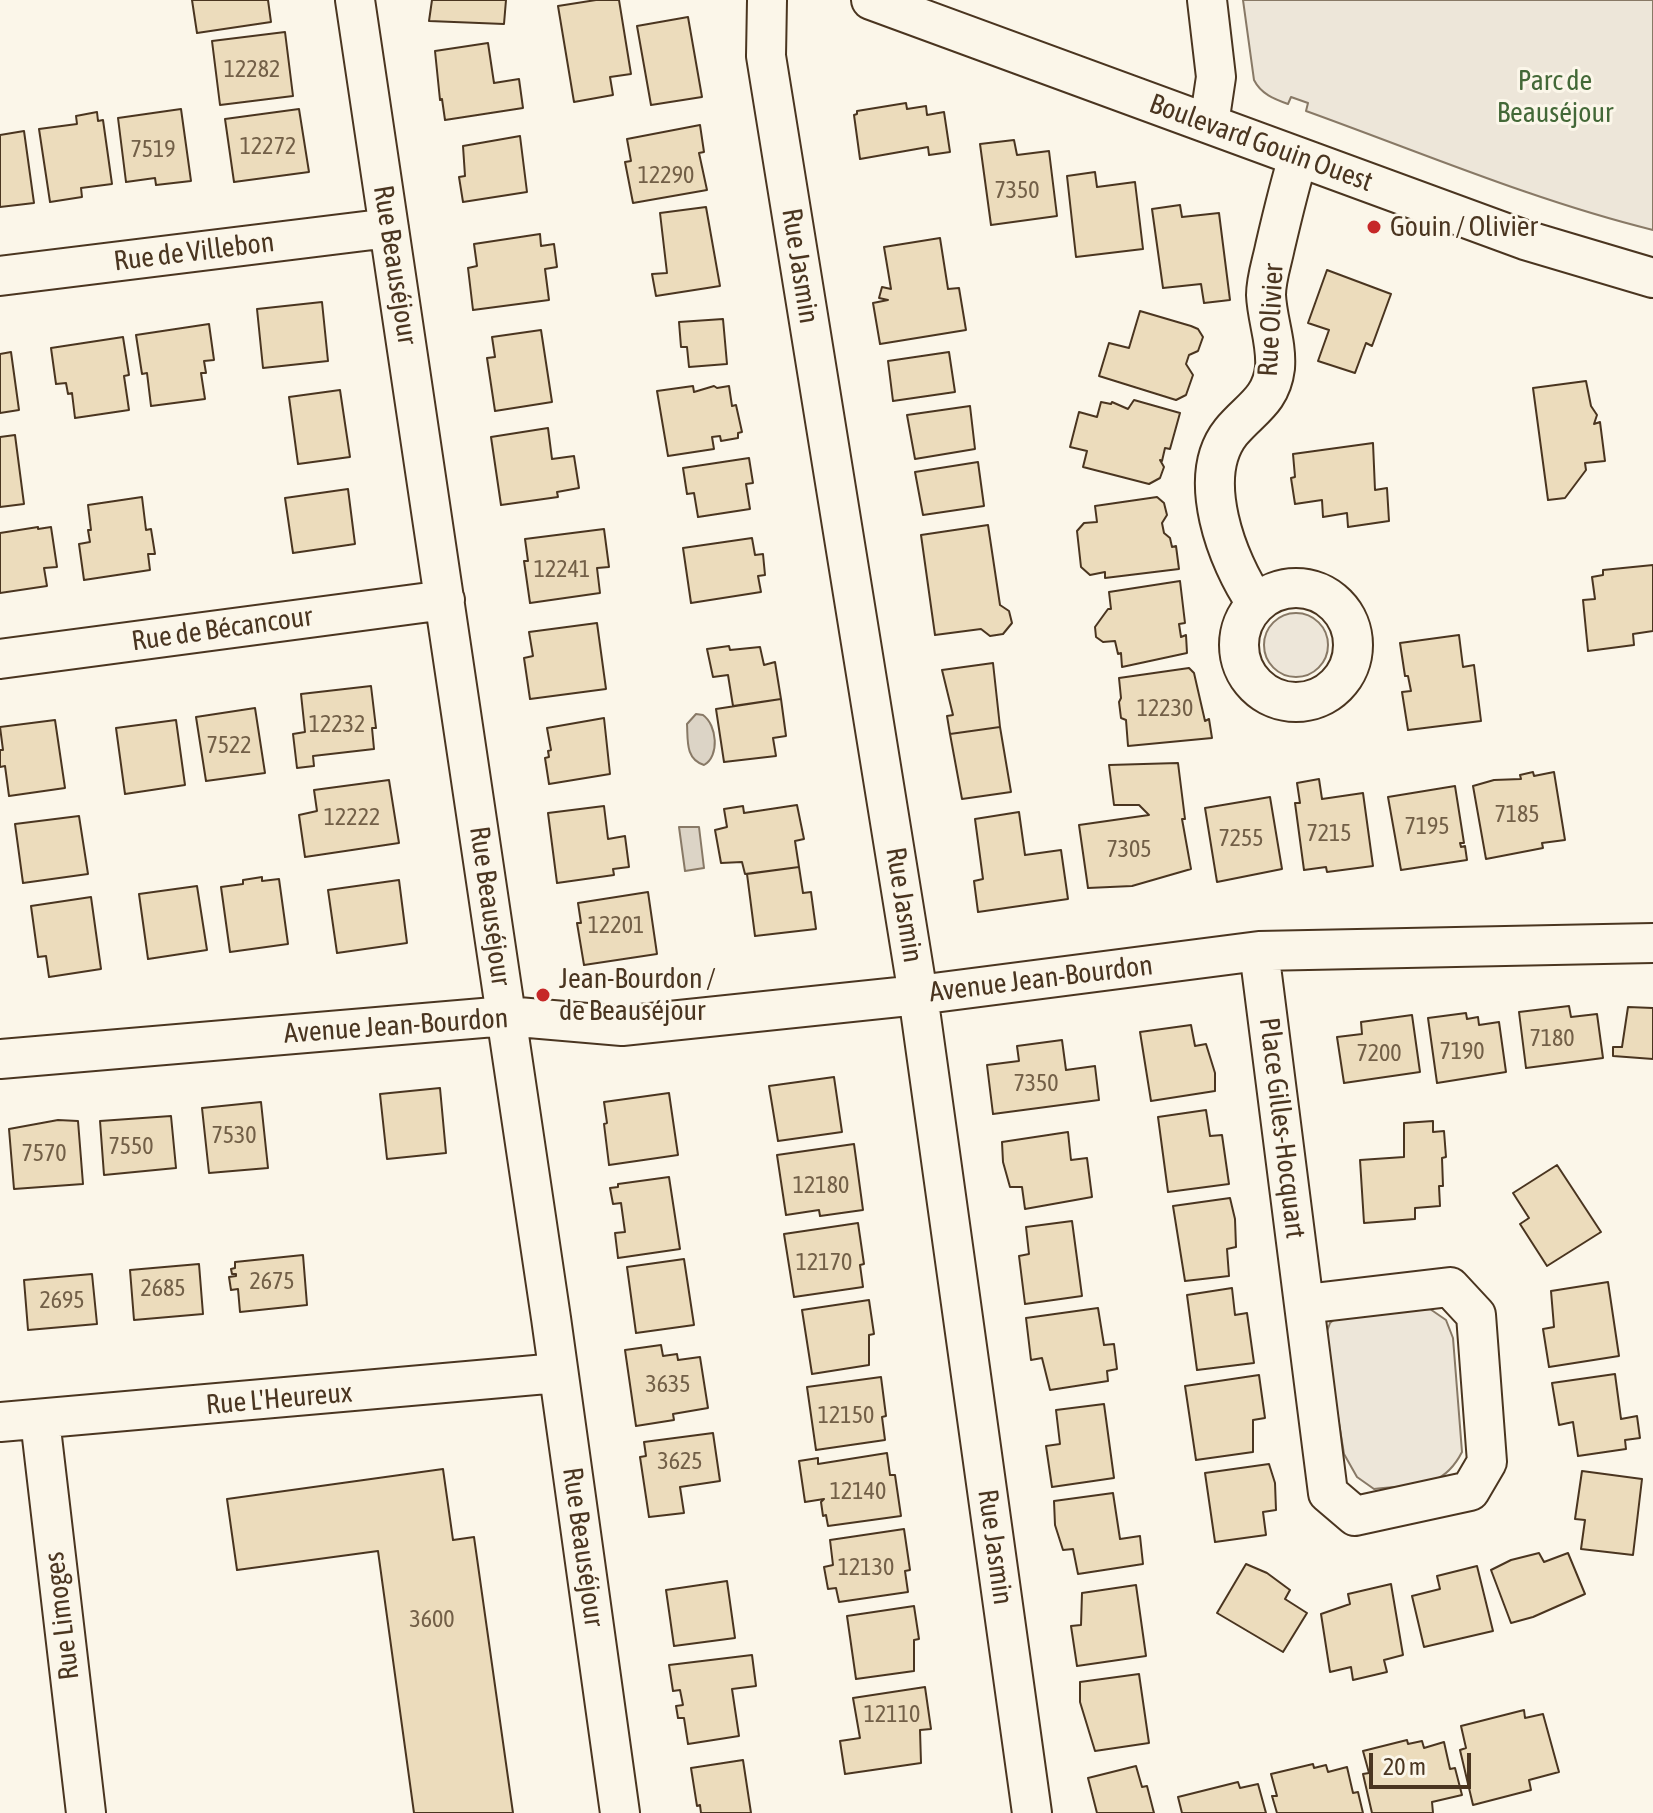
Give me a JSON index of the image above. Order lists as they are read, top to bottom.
{
  "streets": {
    "street": [
      "Boulevard Gouin Ouest",
      "Rue de Villebon",
      "Rue Beauséjour",
      "Rue Jasmin",
      "Rue Olivier",
      "Rue de Bécancour",
      "Avenue Jean-Bourdon",
      "Place Gilles-Hocquart",
      "Rue L'Heureux",
      "Rue Limoges"
    ]
  },
  "crossings": [
    ["Boulevard Gouin Ouest", "Rue Olivier"],
    ["Rue de Villebon", "Rue Beauséjour"],
    ["Rue Beauséjour", "Rue de Bécancour"],
    ["Rue Beauséjour", "Avenue Jean-Bourdon"],
    ["Rue Beauséjour", "Rue L'Heureux"],
    ["Rue Jasmin", "Avenue Jean-Bourdon"],
    ["Avenue Jean-Bourdon", "Place Gilles-Hocquart"],
    ["Rue L'Heureux", "Rue Limoges"]
  ],
  "parks": ["Parc de Beauséjour"],
  "places": ["Gouin / Olivier", "Jean-Bourdon / de Beauséjour"],
  "house_numbers": [
    "12282",
    "12272",
    "7519",
    "12290",
    "7350",
    "12241",
    "12230",
    "12232",
    "7522",
    "7185",
    "12222",
    "7195",
    "7215",
    "7255",
    "7305",
    "12201",
    "7180",
    "7190",
    "7200",
    "7350",
    "7530",
    "7550",
    "7570",
    "12180",
    "12170",
    "2675",
    "2685",
    "2695",
    "3635",
    "12150",
    "3625",
    "12140",
    "12130",
    "3600",
    "12110"
  ],
  "scale_bar": "20 m"
}
